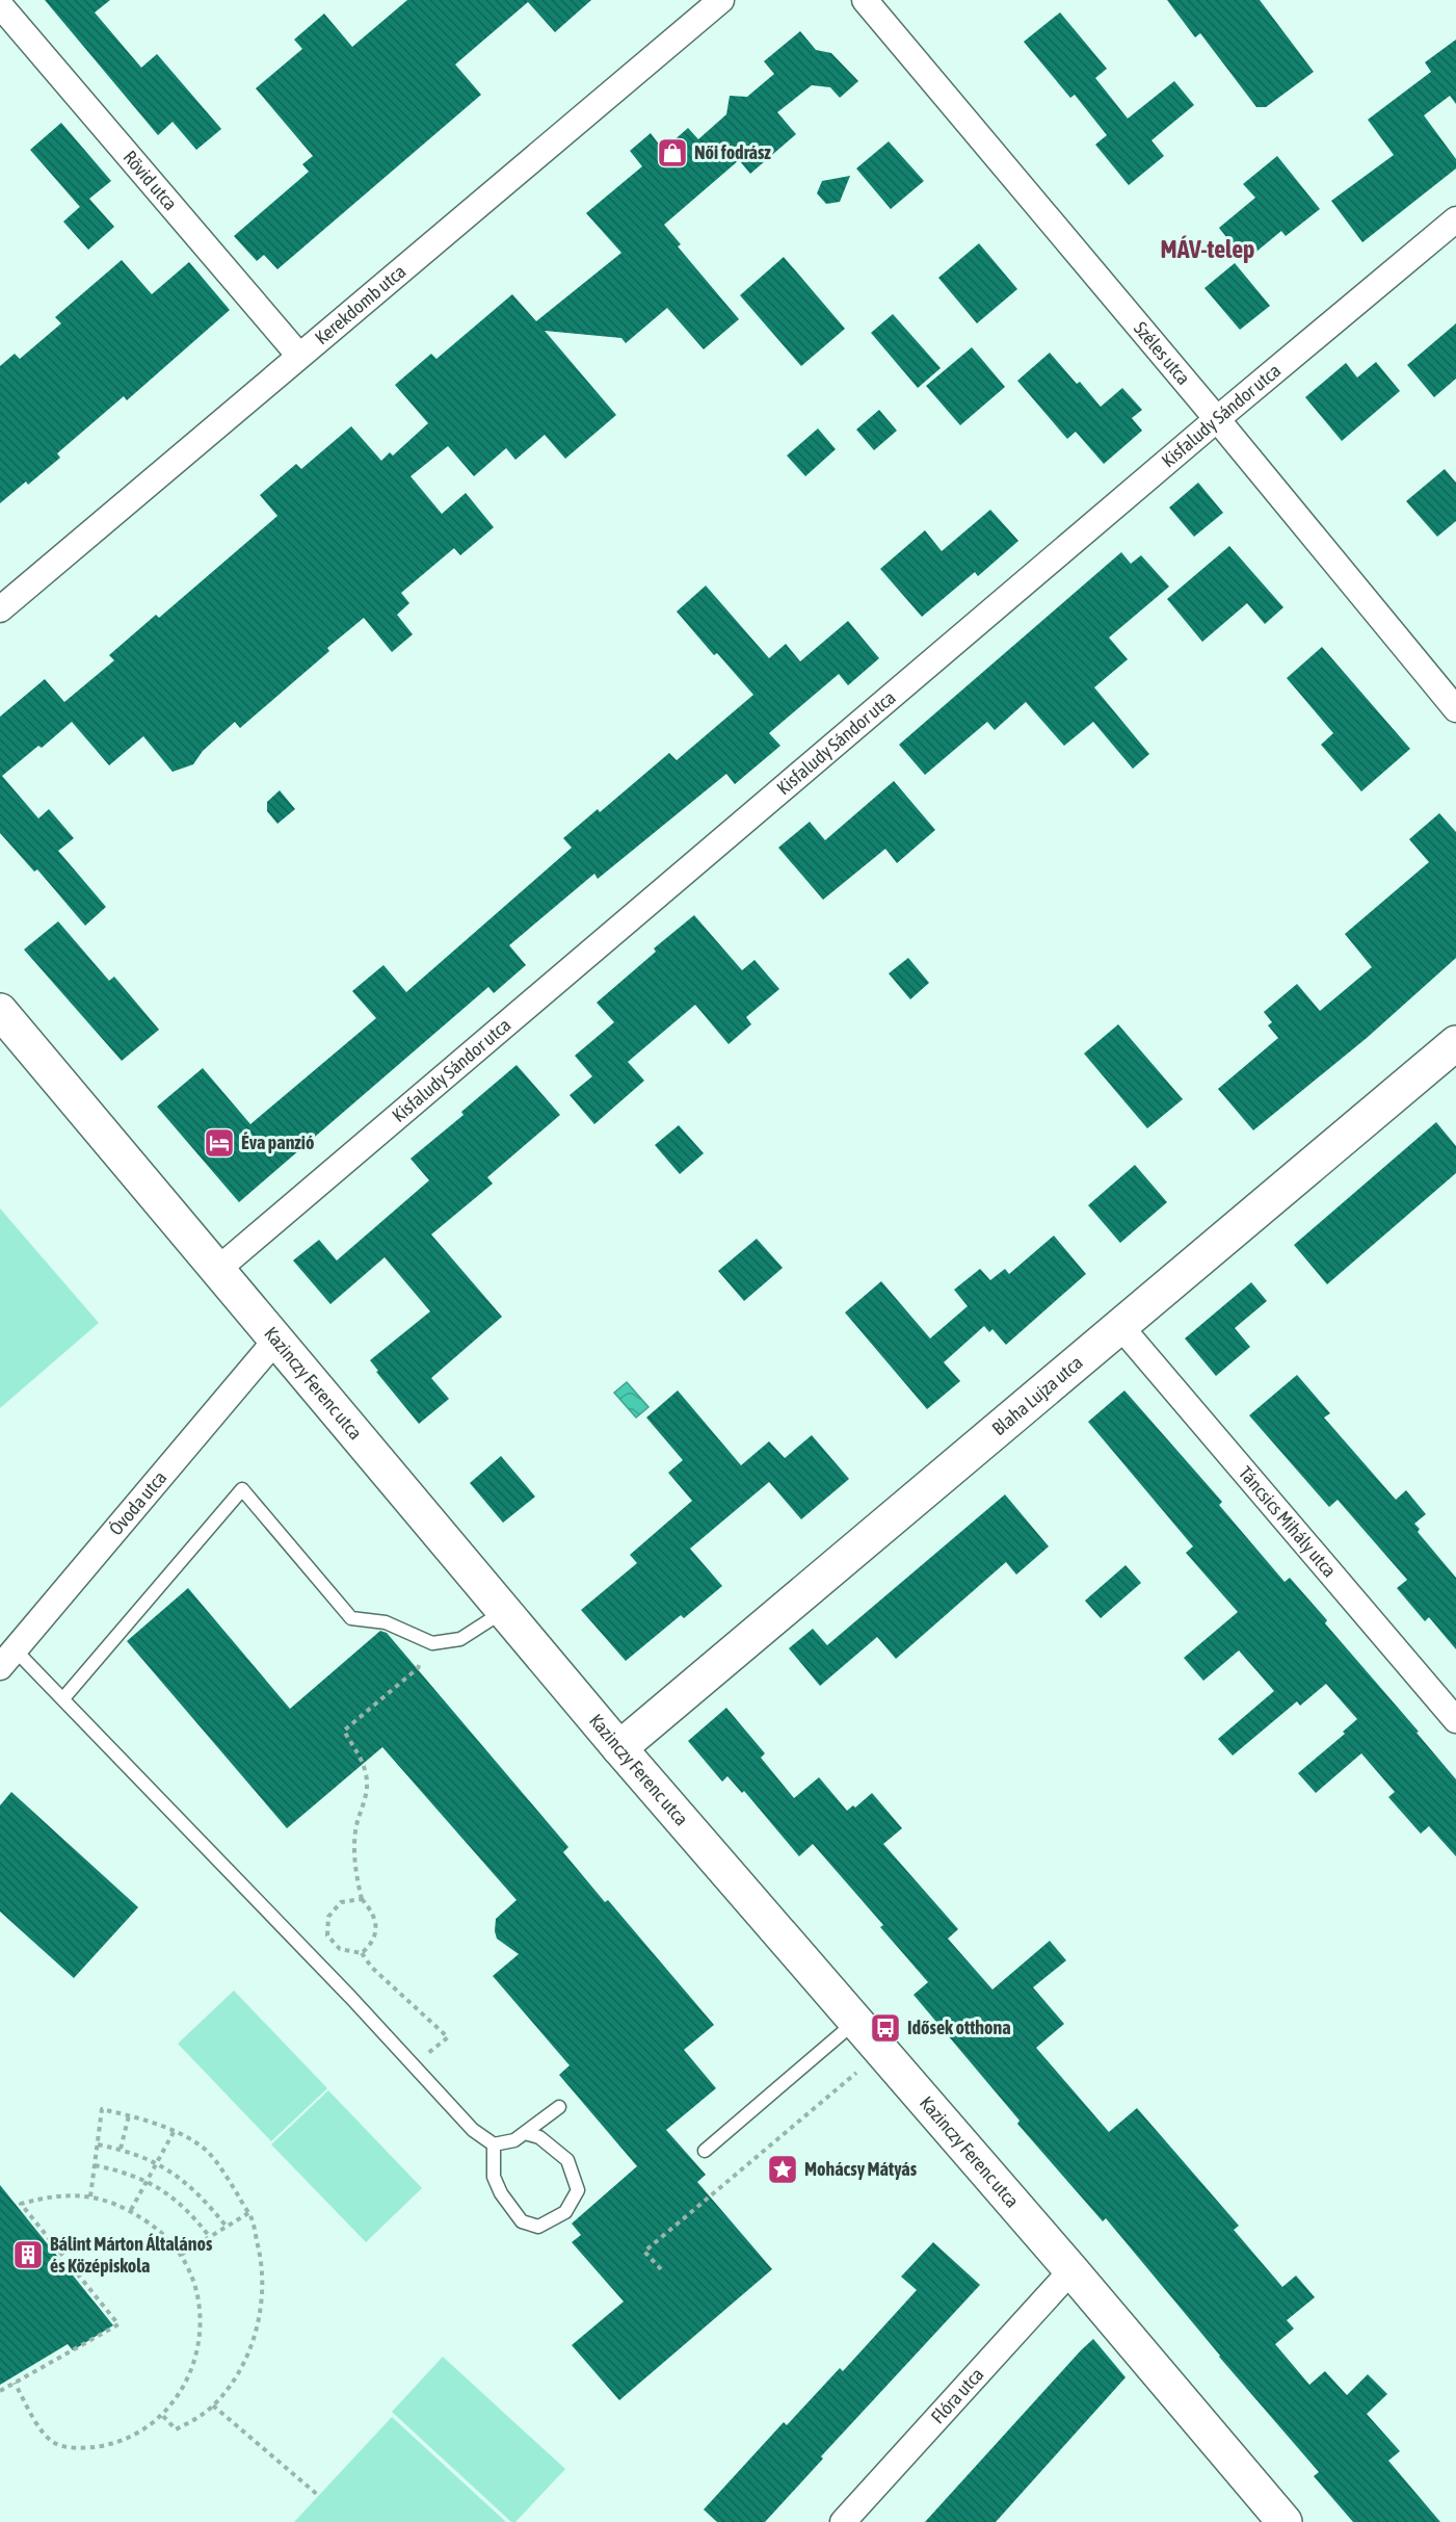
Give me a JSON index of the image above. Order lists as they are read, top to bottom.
{
  "streets": {
    "street": [
      "Rövid utca",
      "Kerekdomb utca",
      "Széles utca",
      "Kisfaludy Sándor utca",
      "Kazinczy Ferenc utca",
      "Blaha Lujza utca",
      "Óvoda utca",
      "Táncsics Mihály utca",
      "Flóra utca"
    ]
  },
  "crossings": [
    ["Rövid utca", "Kerekdomb utca"],
    ["Széles utca", "Kisfaludy Sándor utca"],
    ["Kisfaludy Sándor utca", "Kazinczy Ferenc utca"],
    ["Kazinczy Ferenc utca", "Blaha Lujza utca"],
    ["Kazinczy Ferenc utca", "Óvoda utca"],
    ["Kazinczy Ferenc utca", "Flóra utca"],
    ["Blaha Lujza utca", "Táncsics Mihály utca"]
  ],
  "districts": ["MÁV-telep"],
  "places": {
    "shop": ["Női fodrász"],
    "hotel": ["Éva panzió"],
    "bus stop": ["Idősek otthona"],
    "place": ["Mohácsy Mátyás"],
    "building": ["Bálint Márton Általános és Középiskola"]
  }
}
